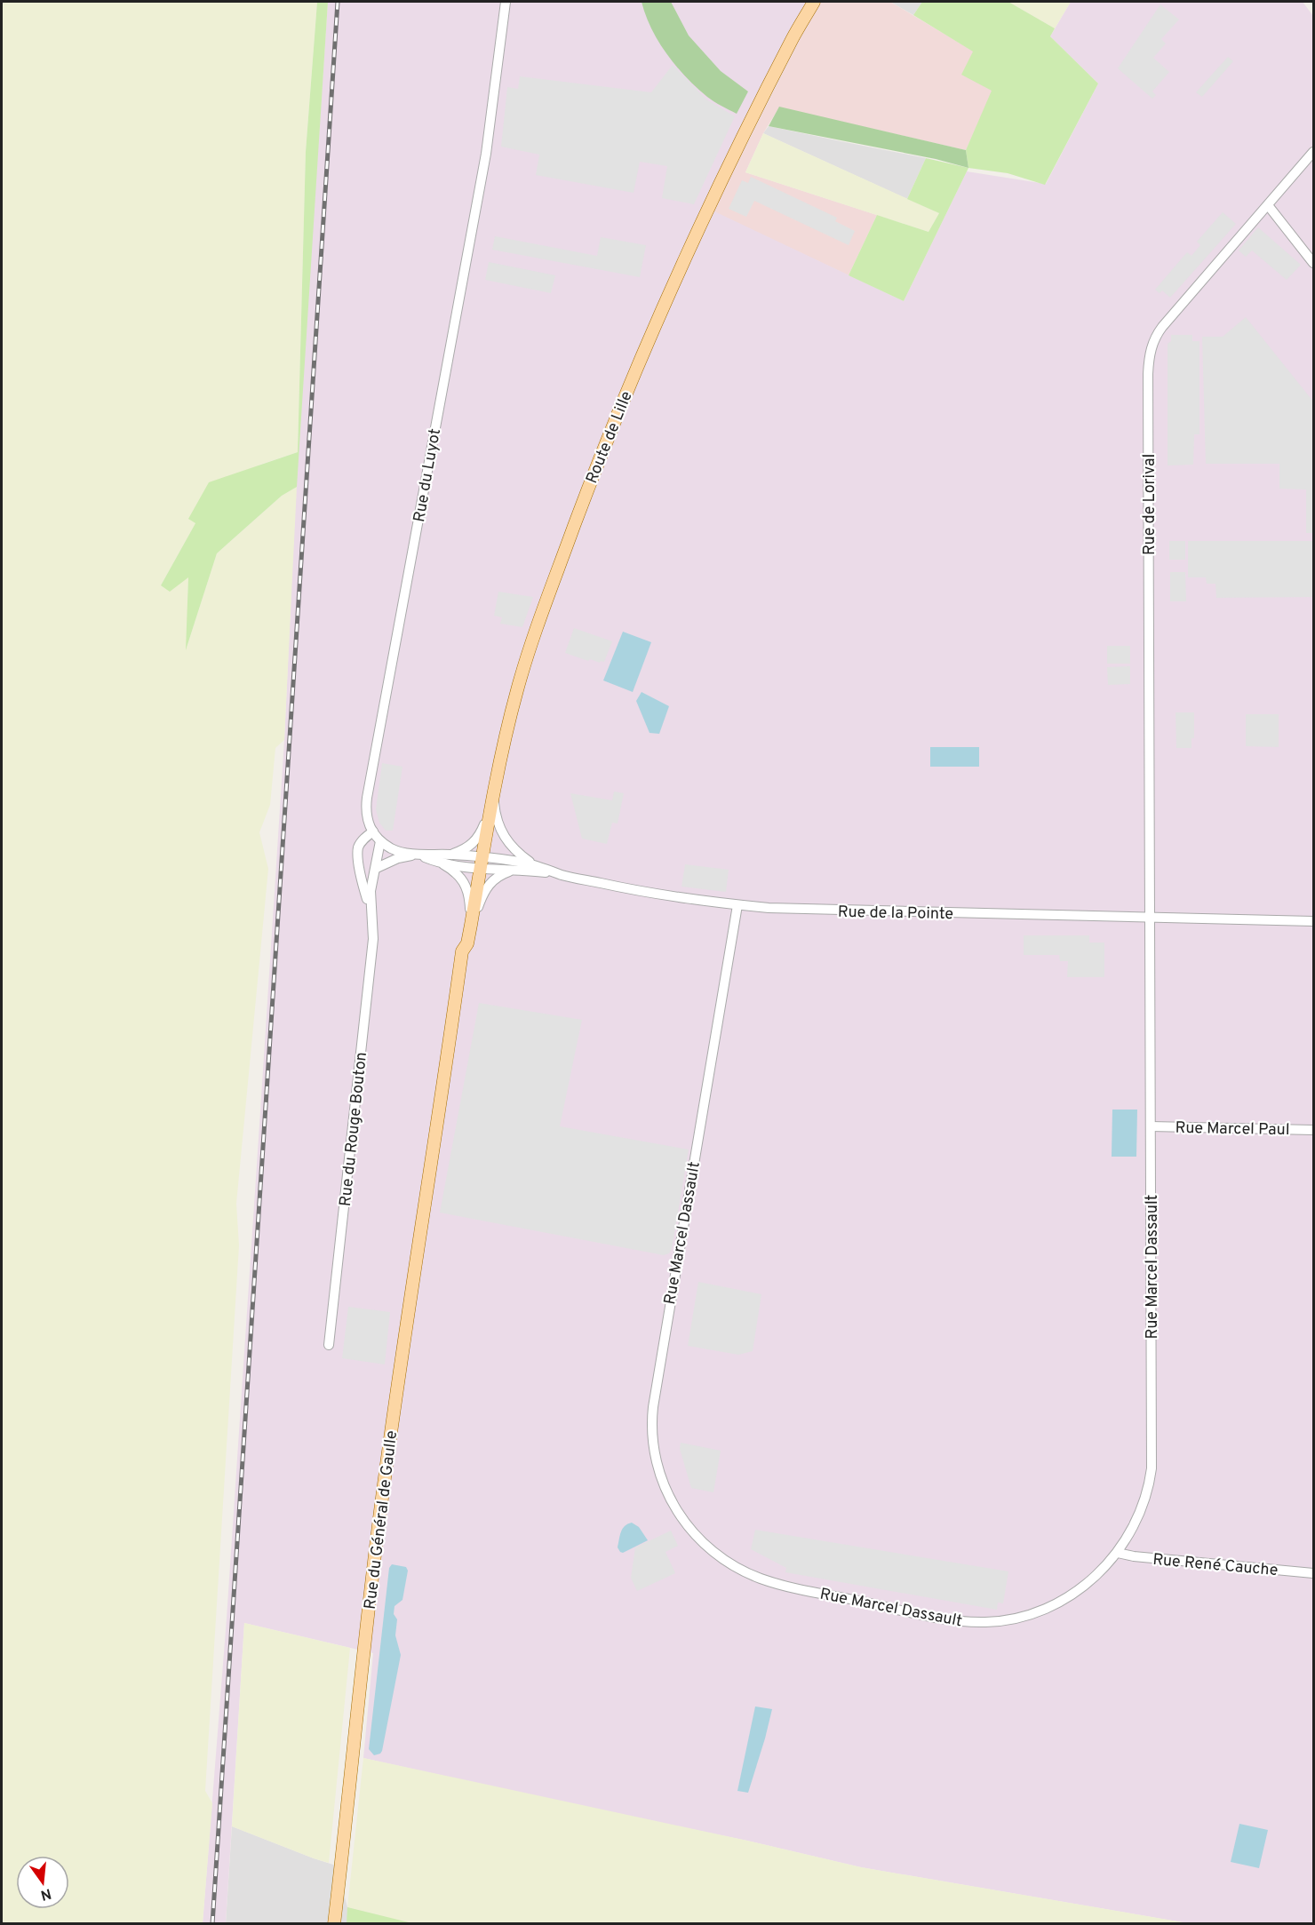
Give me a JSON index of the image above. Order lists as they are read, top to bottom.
{
  "streets": {
    "main road": ["Route de Lille", "Rue du Général de Gaulle"],
    "street": [
      "Rue du Luyot",
      "Rue de Lorival",
      "Rue de la Pointe",
      "Rue Marcel Paul",
      "Rue du Rouge Bouton",
      "Rue Marcel Dassault",
      "Rue René Cauche"
    ]
  },
  "crossings": [
    ["Route de Lille", "Rue de la Pointe"],
    ["Route de Lille", "Rue du Général de Gaulle"],
    ["Rue du Luyot", "Rue du Rouge Bouton"],
    ["Rue de Lorival", "Rue de la Pointe"],
    ["Rue de Lorival", "Rue Marcel Dassault"],
    ["Rue de la Pointe", "Rue Marcel Dassault"],
    ["Rue de la Pointe", "Rue du Général de Gaulle"],
    ["Rue Marcel Paul", "Rue Marcel Dassault"],
    ["Rue Marcel Dassault", "Rue René Cauche"]
  ],
  "north": "bottom"
}
